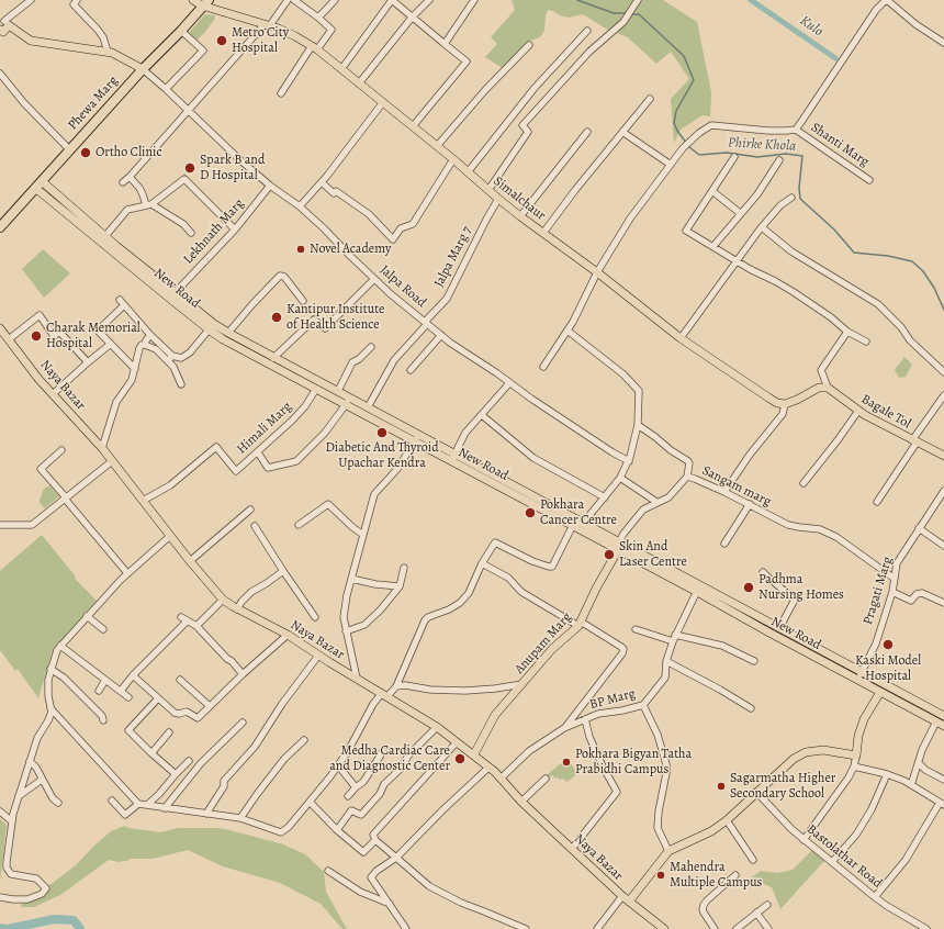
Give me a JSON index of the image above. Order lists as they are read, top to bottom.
{
  "streets": {
    "highway": ["Phewa Marg"],
    "main road": [
      "Simalchaur",
      "New Road",
      "Naya Bazar",
      "Bagale Tol",
      "Anupam Marg"
    ],
    "street": [
      "Shanti Marg",
      "Lekhnath Marg",
      "Jalpa Marg 7",
      "Jalpa Road",
      "Himali Marg",
      "Sangam marg",
      "Pragati Marg",
      "BP Marg",
      "Bastolathar Road"
    ]
  },
  "crossings": [
    ["Phewa Marg", "Simalchaur"],
    ["Phewa Marg", "Jalpa Road"],
    ["Phewa Marg", "New Road"],
    ["Simalchaur", "Jalpa Marg 7"],
    ["Lekhnath Marg", "Jalpa Road"],
    ["Lekhnath Marg", "New Road"],
    ["Jalpa Marg 7", "Jalpa Road"],
    ["Jalpa Marg 7", "New Road"],
    ["New Road", "Himali Marg"],
    ["New Road", "Sangam marg"],
    ["New Road", "Pragati Marg"],
    ["New Road", "Anupam Marg"],
    ["New Road", "BP Marg"],
    ["Naya Bazar", "Himali Marg"],
    ["Naya Bazar", "Anupam Marg"],
    ["Naya Bazar", "BP Marg"],
    ["Sangam marg", "Pragati Marg"],
    ["Sangam marg", "Anupam Marg"]
  ],
  "water": ["Kulo", "Phirke Khola"],
  "places": [
    "Metro City Hospital",
    "Ortho Clinic",
    "Spark B and D Hospital",
    "Novel Academy",
    "Kantipur Institute of Health Science",
    "Charak Memorial Hospital",
    "Diabetic And Thyroid Upachar Kendra",
    "Pokhara Cancer Centre",
    "Skin And Laser Centre",
    "Padhma Nursing Homes",
    "Kaski Model Hospital",
    "Medha Cardiac Care and Diagnostic Center",
    "Pokhara Bigyan Tatha Prabidhi Campus",
    "Sagarmatha Higher Secondary School",
    "Mahendra Multiple Campus"
  ]
}
